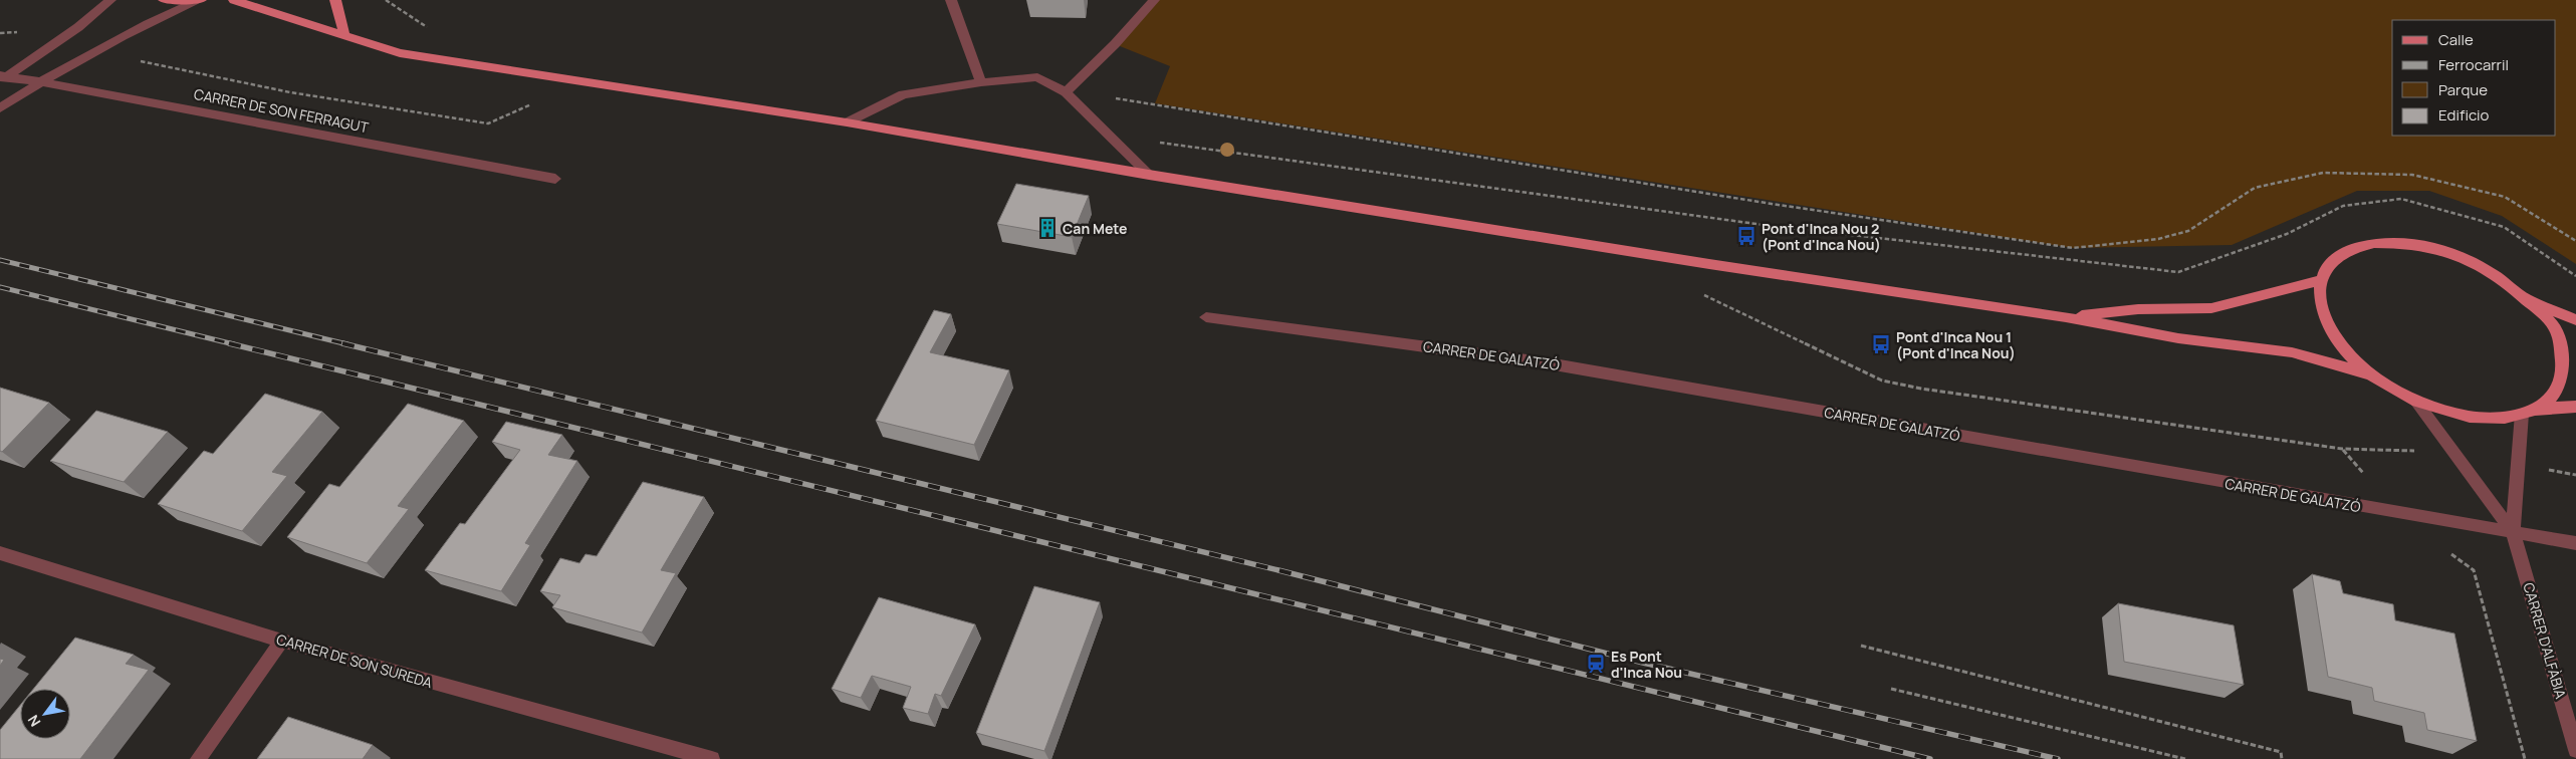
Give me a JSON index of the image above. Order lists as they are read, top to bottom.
{
  "streets": {
    "street": [
      "CARRER DE SON FERRAGUT",
      "CARRER DE GALATZÓ",
      "CARRER D'ALFÀBIA",
      "CARRER DE SON SUREDA"
    ]
  },
  "crossings": [
    ["CARRER DE GALATZÓ", "CARRER D'ALFÀBIA"]
  ],
  "places": {
    "building": ["Can Mete"],
    "bus stop": ["Pont d'Inca Nou 2 (Pont d'Inca Nou)", "Pont d'Inca Nou 1 (Pont d'Inca Nou)"],
    "station": ["Es Pont d'Inca Nou"]
  },
  "legend": [
    "Calle",
    "Ferrocarril",
    "Parque",
    "Edificio"
  ],
  "north": "bottom left"
}
